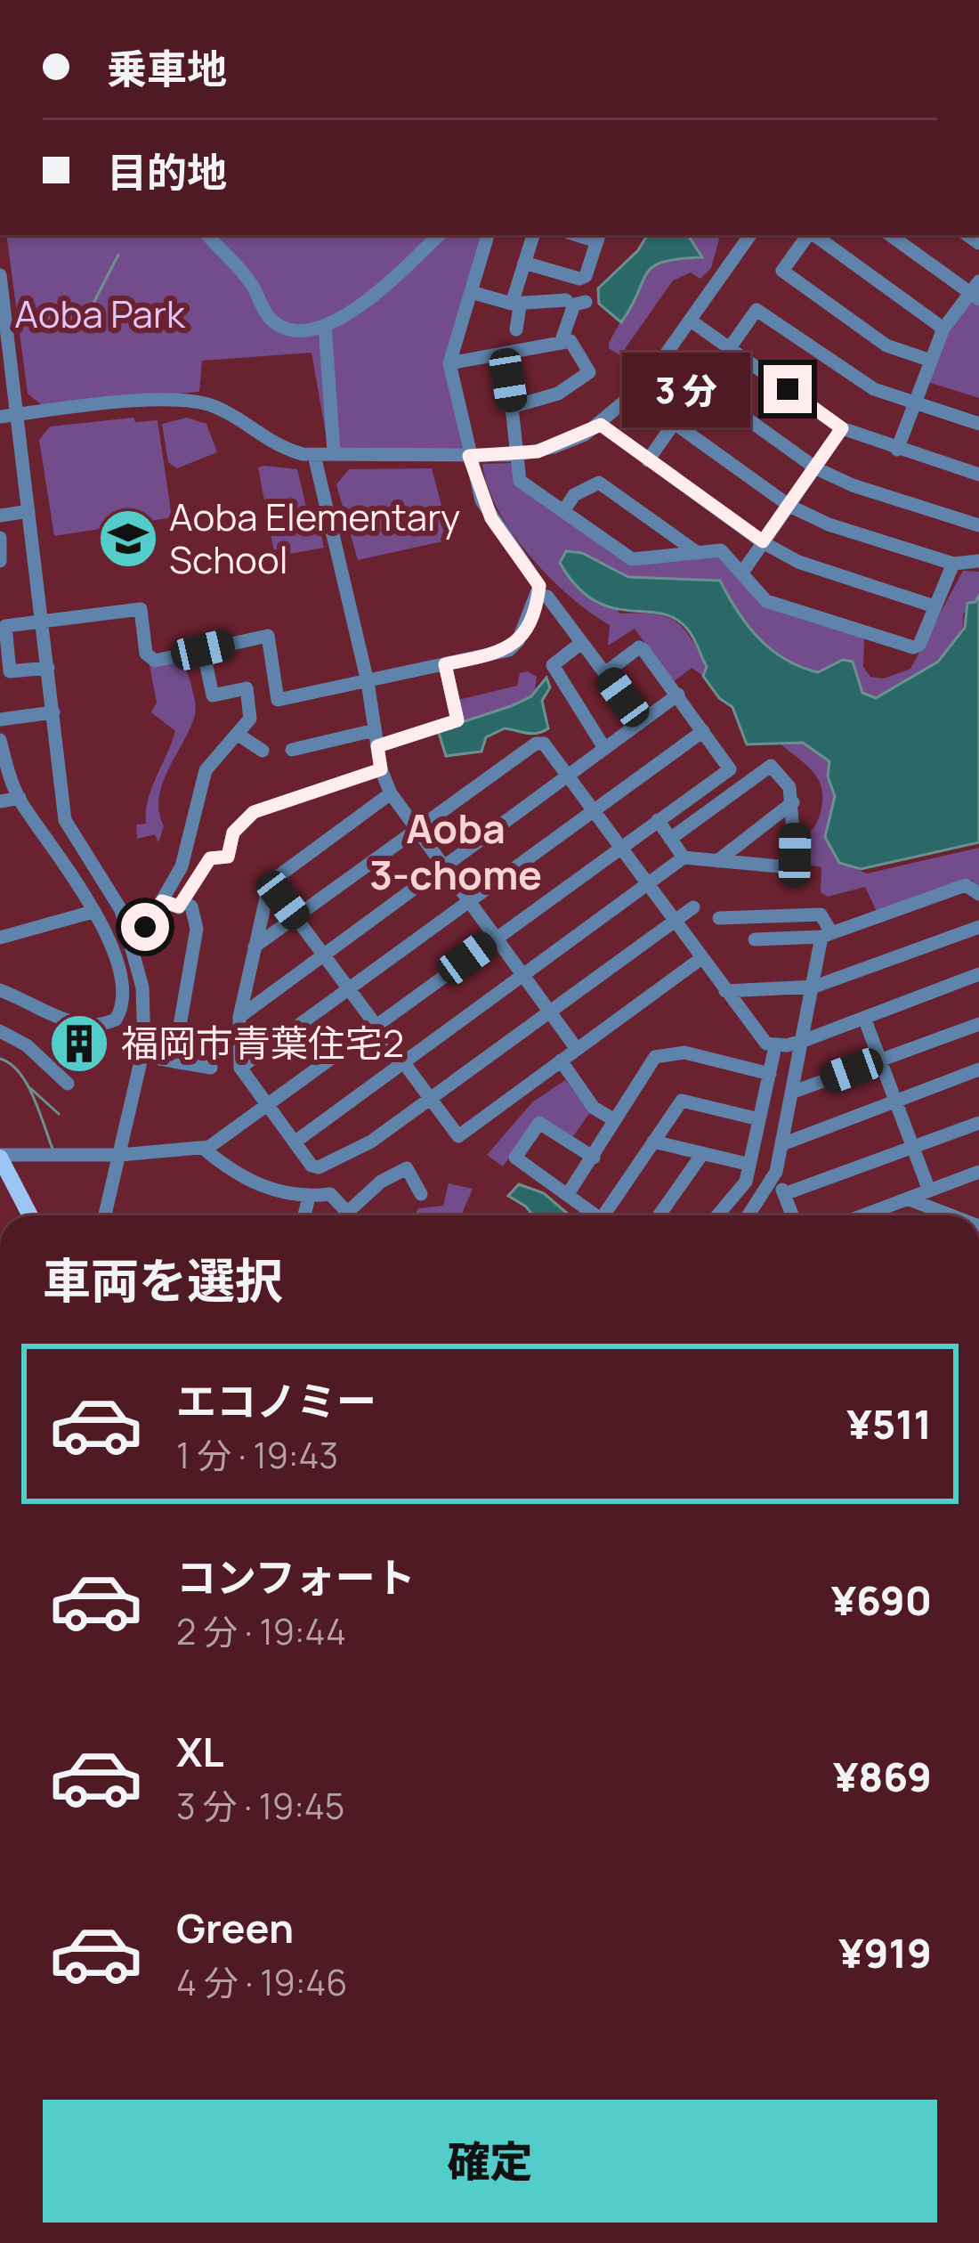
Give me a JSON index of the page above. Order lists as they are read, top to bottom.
{
  "districts": ["Aoba 3-chome"],
  "parks": ["Aoba Park"],
  "places": {
    "school or university": ["Aoba Elementary School"],
    "building": ["福岡市青葉住宅2"]
  },
  "page": {
    "banner": ["乗車地", "目的地"],
    "bubble": "3 分",
    "heading": "車両を選択",
    "list": [
      {
        "name": "エコノミー",
        "note": "1 分 · 19:43",
        "value": "¥511"
      },
      {
        "name": "コンフォート",
        "note": "2 分 · 19:44",
        "value": "¥690"
      },
      {
        "name": "XL",
        "note": "3 分 · 19:45",
        "value": "¥869"
      },
      {
        "name": "Green",
        "note": "4 分 · 19:46",
        "value": "¥919"
      }
    ],
    "buttons": "確定"
  }
}
